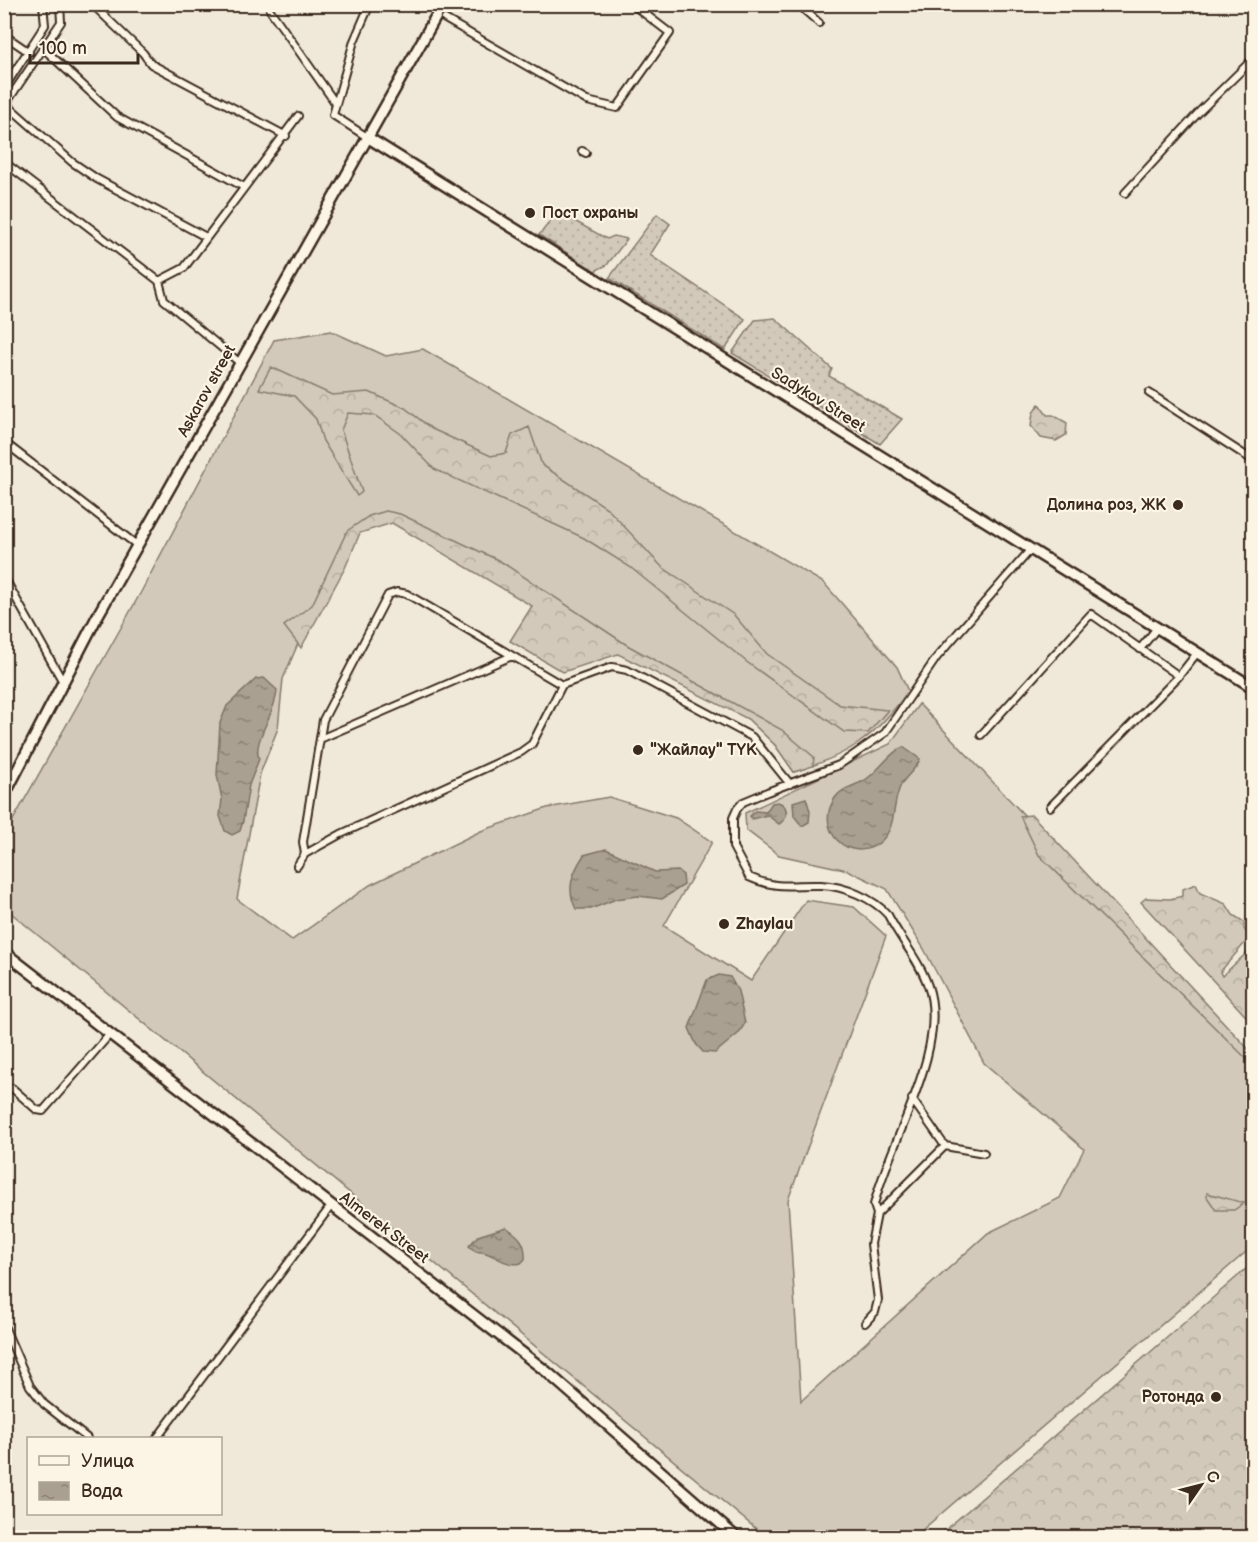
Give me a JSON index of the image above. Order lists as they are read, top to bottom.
{
  "streets": {
    "street": ["Askarov street", "Sadykov Street", "Almerek Street"]
  },
  "crossings": [
    ["Askarov street", "Sadykov Street"]
  ],
  "places": [
    "Пост охраны",
    "Долина роз, ЖК",
    "\"Жайлау\" ТҮК",
    "Zhaylau",
    "Ротонда"
  ],
  "legend": ["Улица", "Вода"],
  "scale_bar": "100 m",
  "north": "top right"
}
